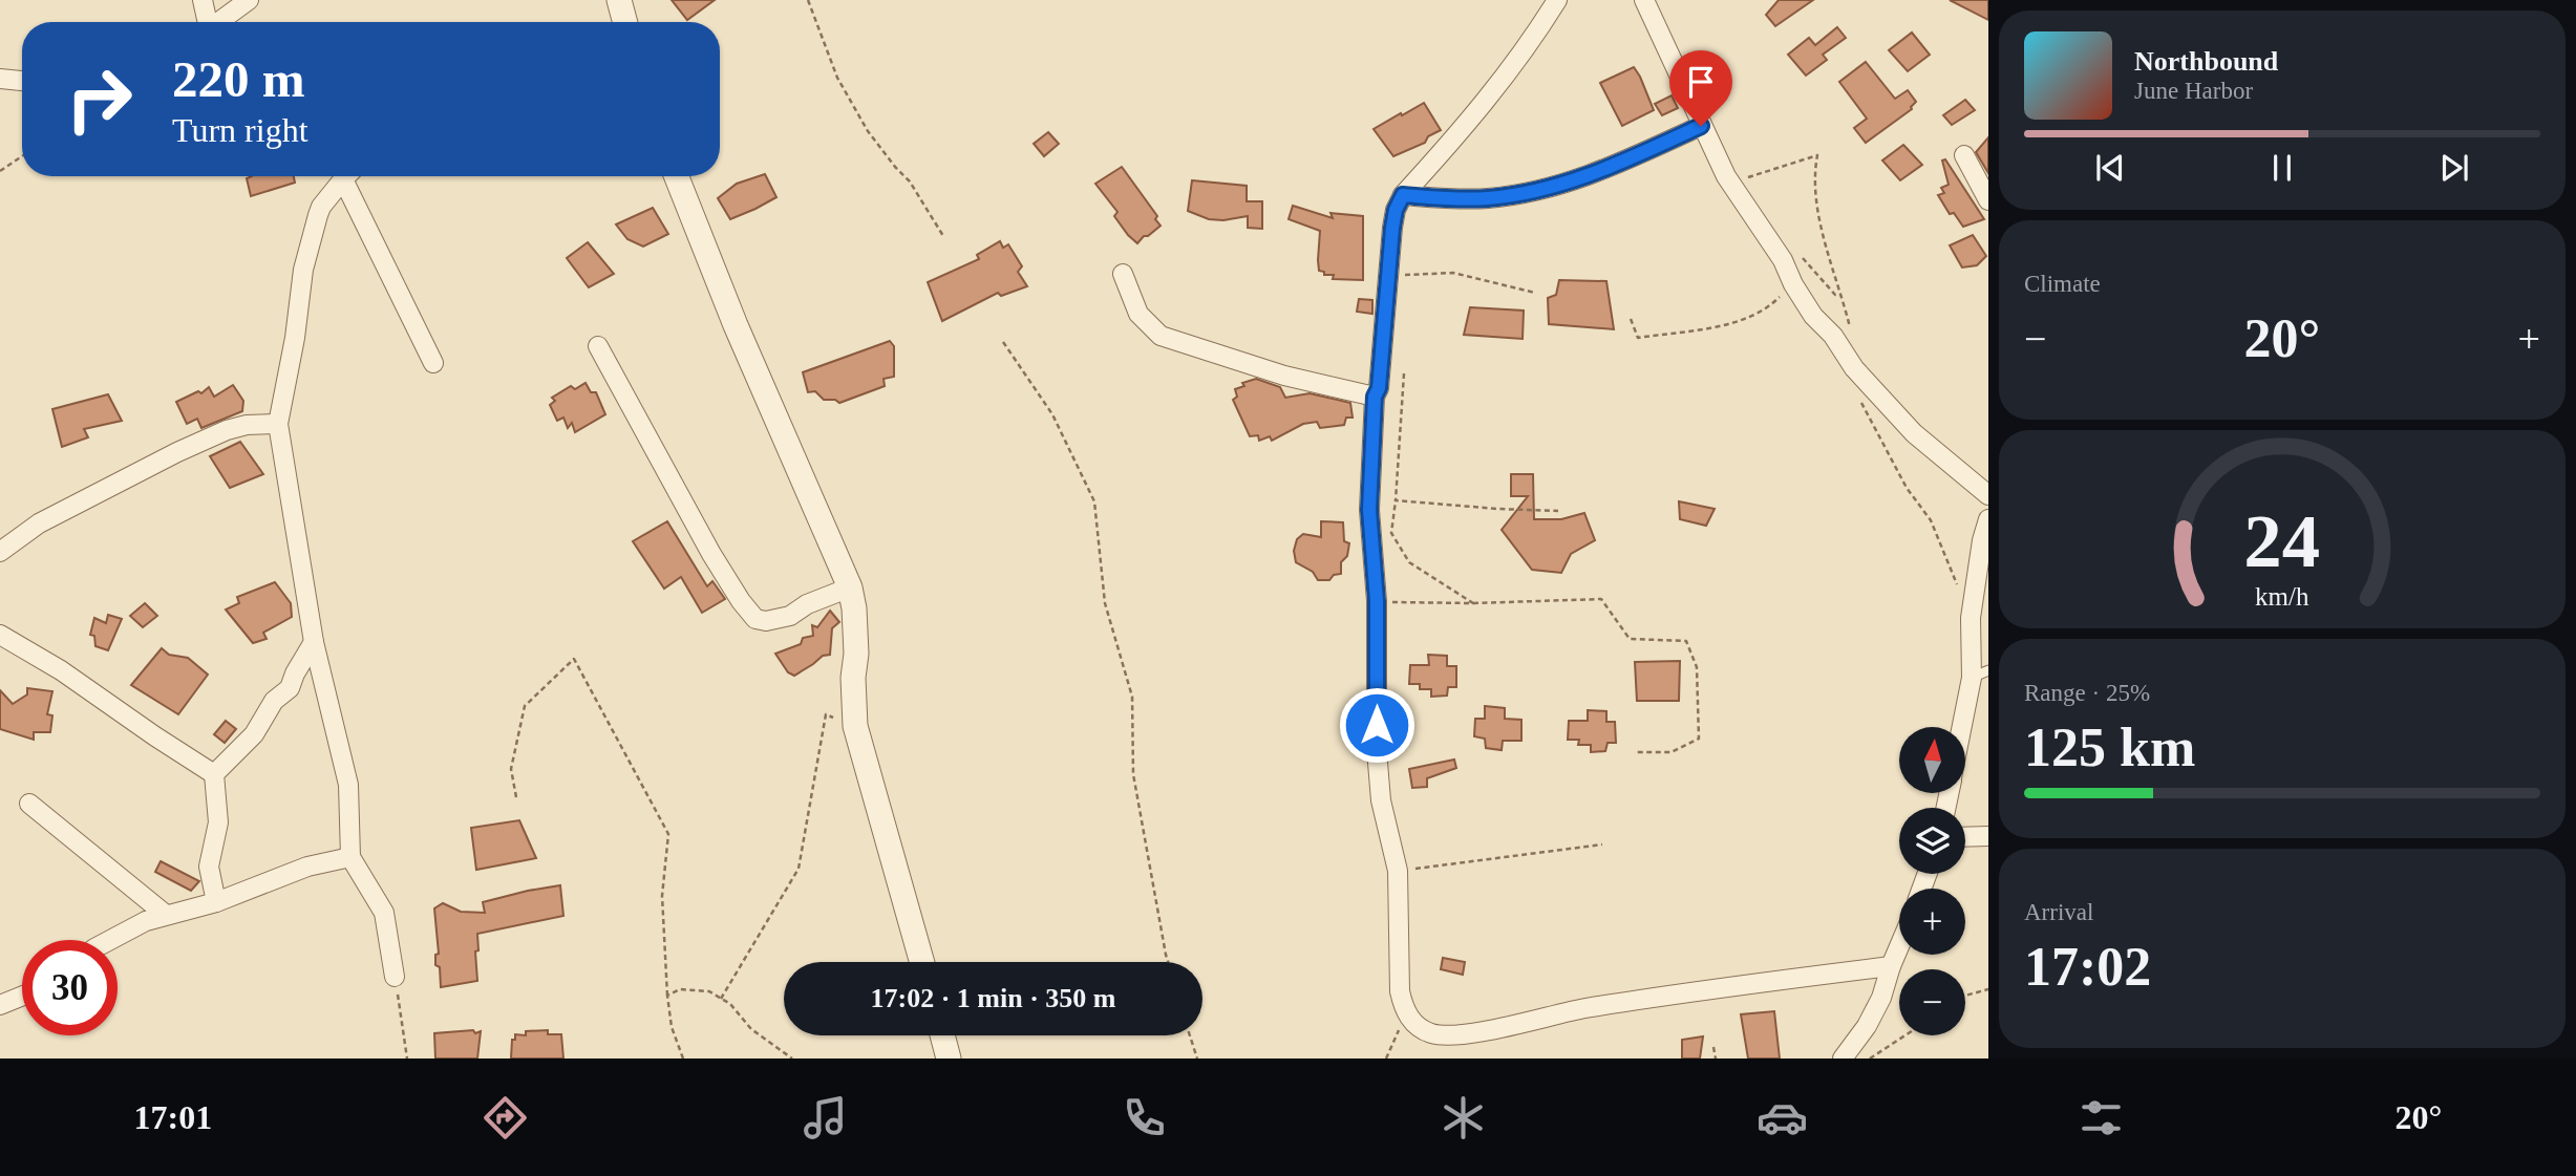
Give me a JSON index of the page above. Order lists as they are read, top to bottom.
{
  "north": "top",
  "page": {
    "turn": ["220 m", "Turn right"],
    "song": ["Northbound", "June Harbor"],
    "tile": [
      "Climate",
      ["Range · 25%", "125 km"],
      ["Arrival", "17:02"]
    ],
    "heat": ["−", "20°", "+"],
    "map_buttons": ["+", "−"],
    "limit": "30",
    "trip": "17:02 · 1 min · 350 m",
    "tabs": ["17:01", "20°"],
    "gauge": ["24", "km/h"]
  }
}
